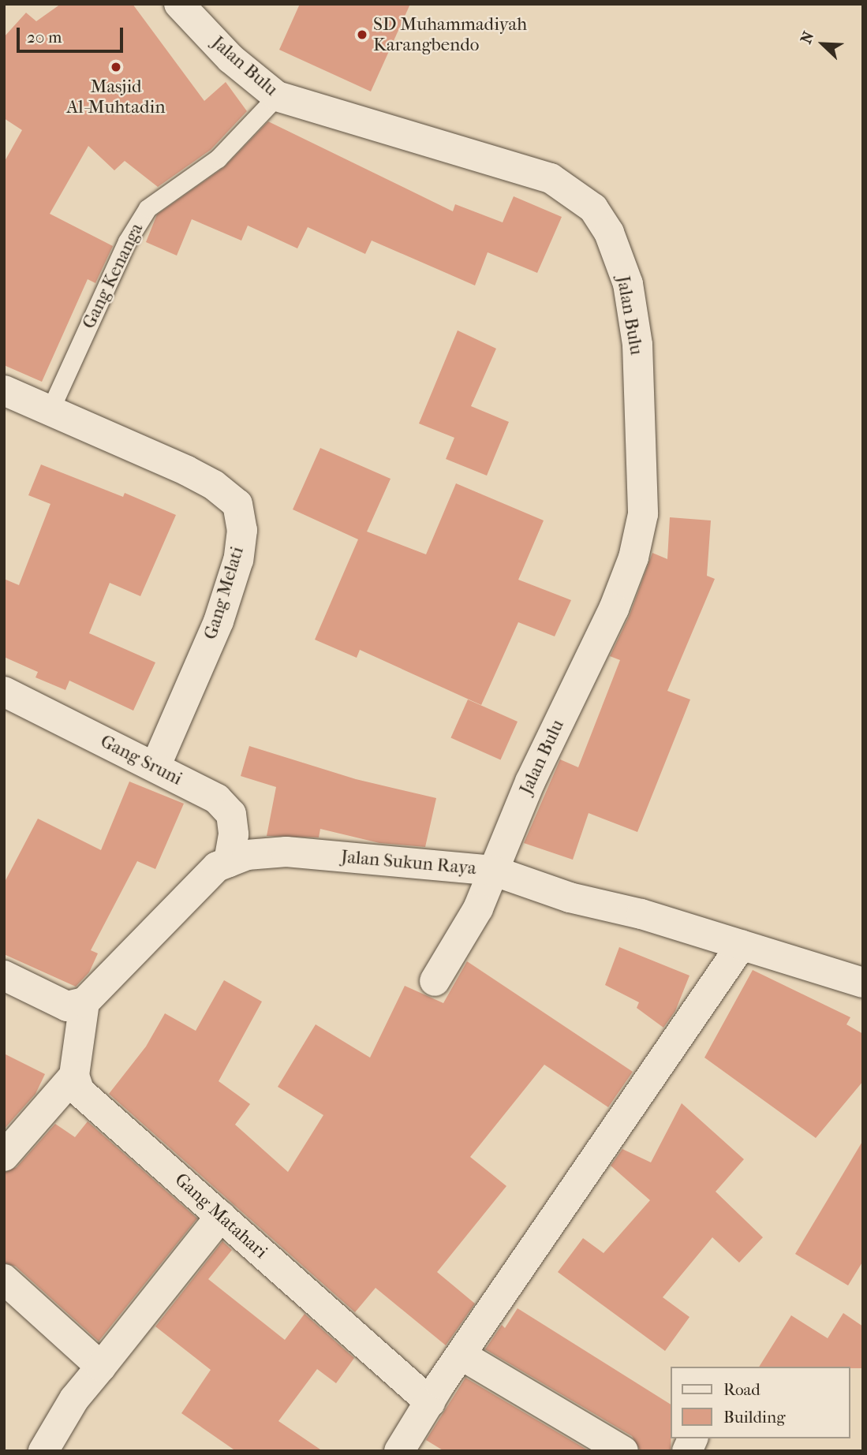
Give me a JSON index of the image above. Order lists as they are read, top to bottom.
{
  "streets": {
    "street": [
      "Jalan Bulu",
      "Gang Melati",
      "Gang Sruni",
      "Jalan Sukun Raya",
      "Gang Matahari"
    ],
    "lane": ["Gang Kenanga"]
  },
  "crossings": [
    ["Jalan Bulu", "Gang Kenanga"],
    ["Jalan Bulu", "Jalan Sukun Raya"],
    ["Gang Kenanga", "Gang Melati"],
    ["Gang Melati", "Gang Sruni"],
    ["Gang Sruni", "Jalan Sukun Raya"]
  ],
  "places": ["SD Muhammadiyah Karangbendo", "Masjid Al-Muhtadin"],
  "legend": ["Road", "Building"],
  "scale_bar": "20 m",
  "north": "top left"
}
